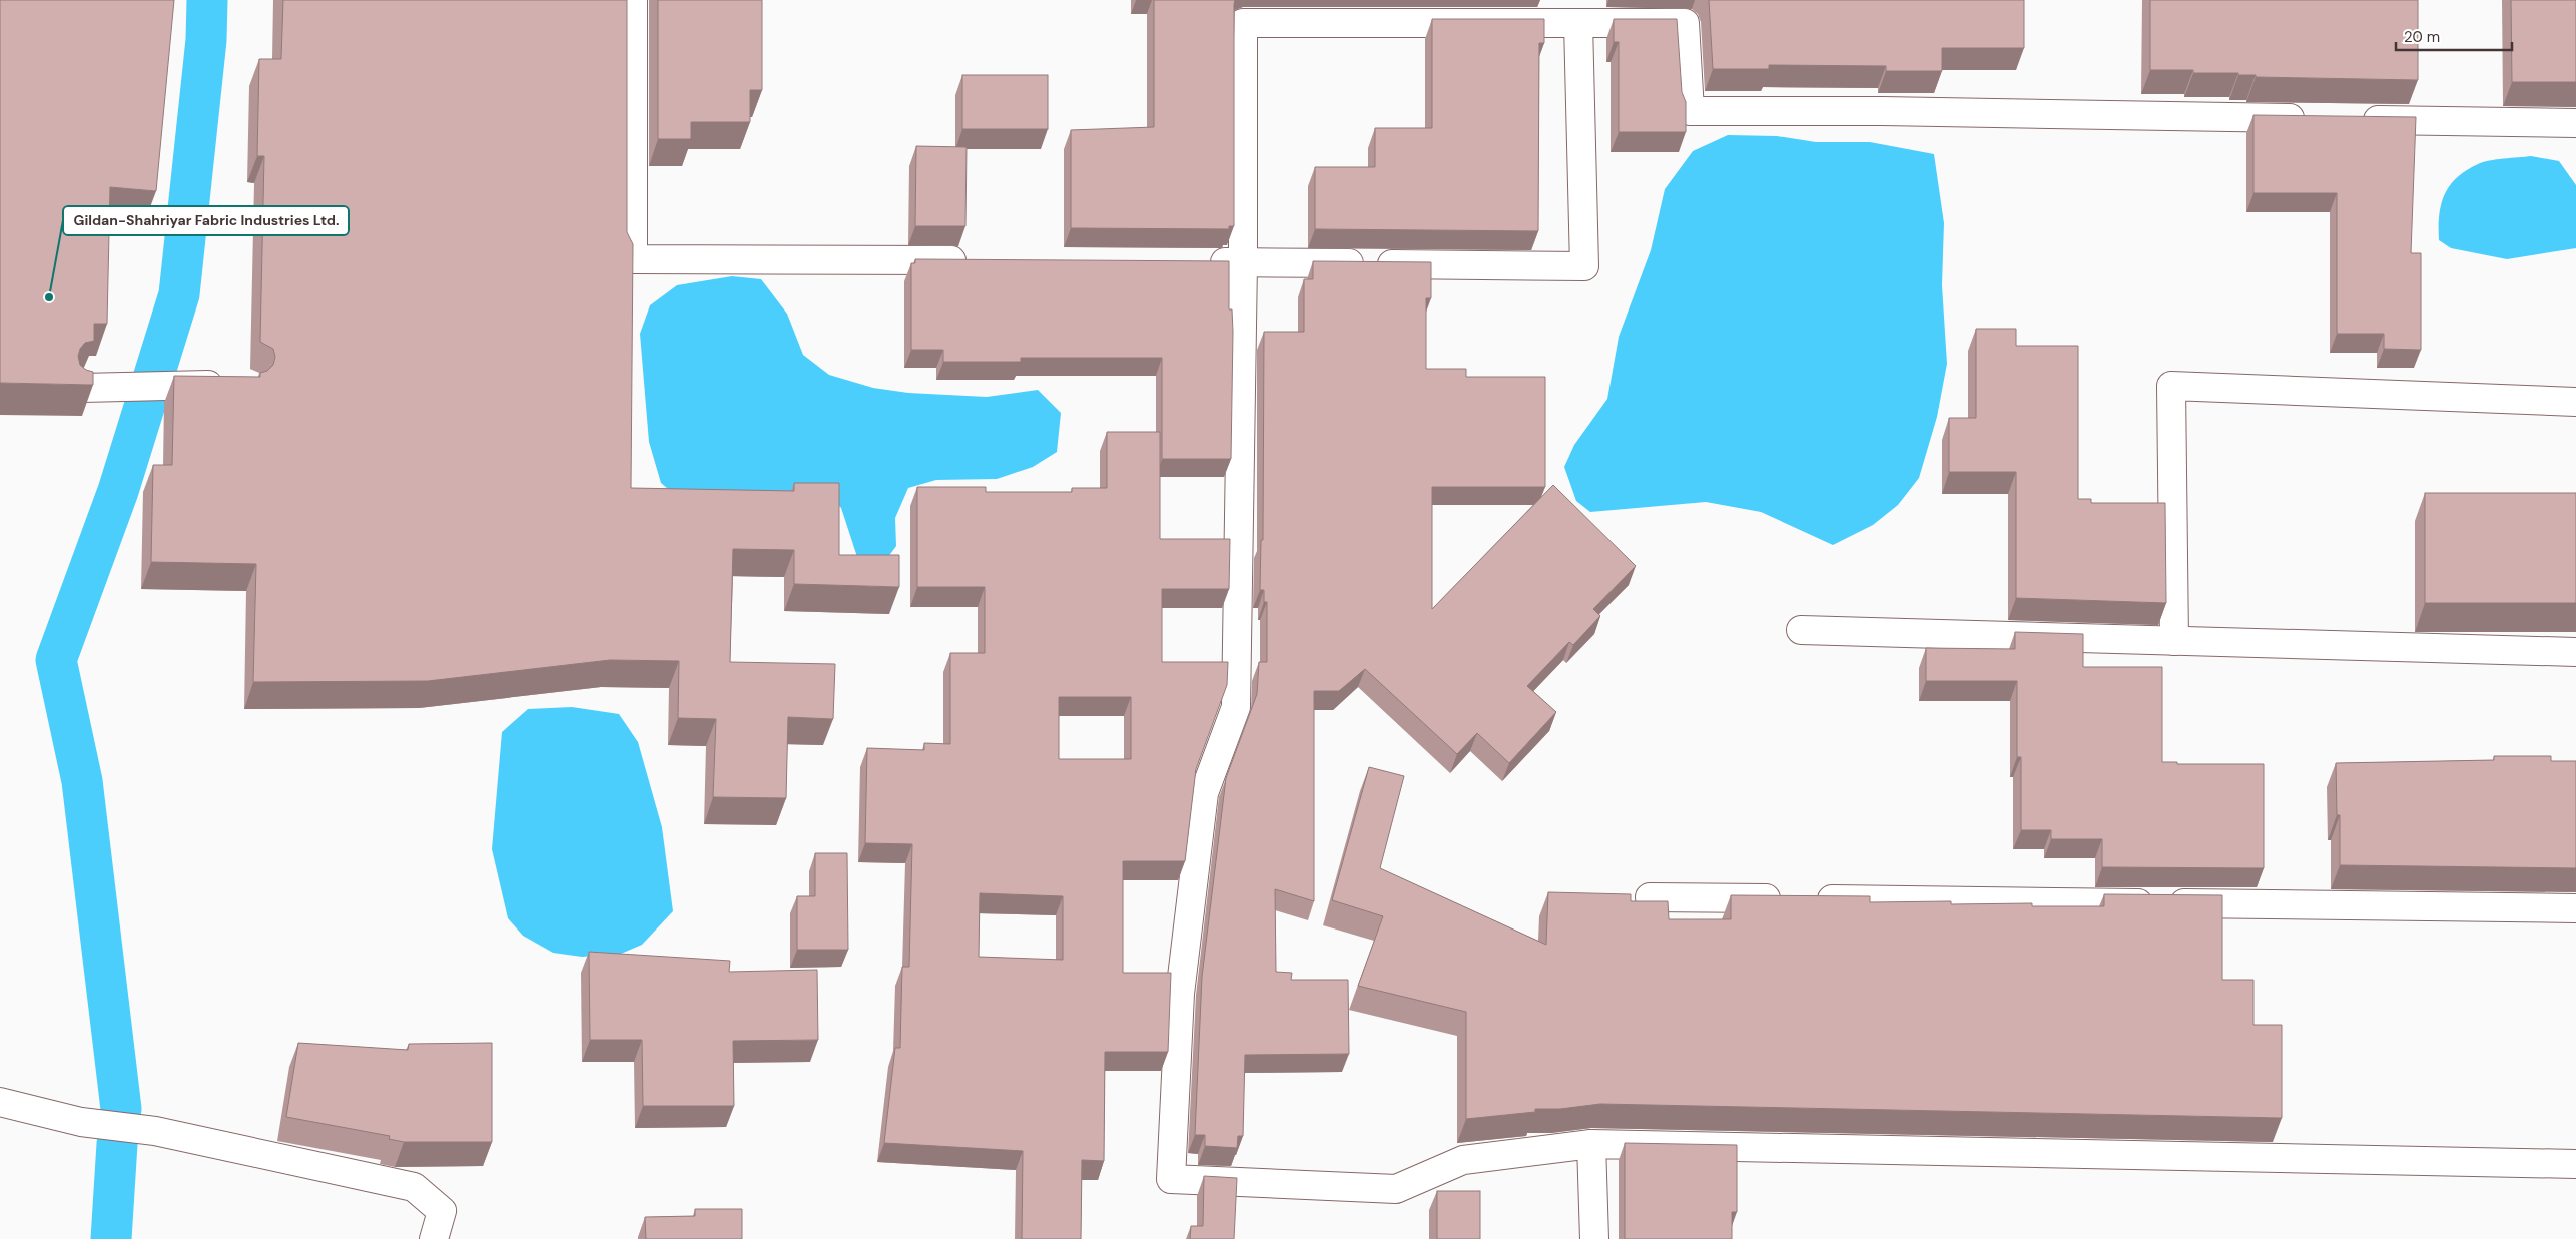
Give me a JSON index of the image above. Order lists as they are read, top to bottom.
{
  "places": ["Gildan-Shahriyar Fabric Industries Ltd."],
  "scale_bar": "20 m"
}
